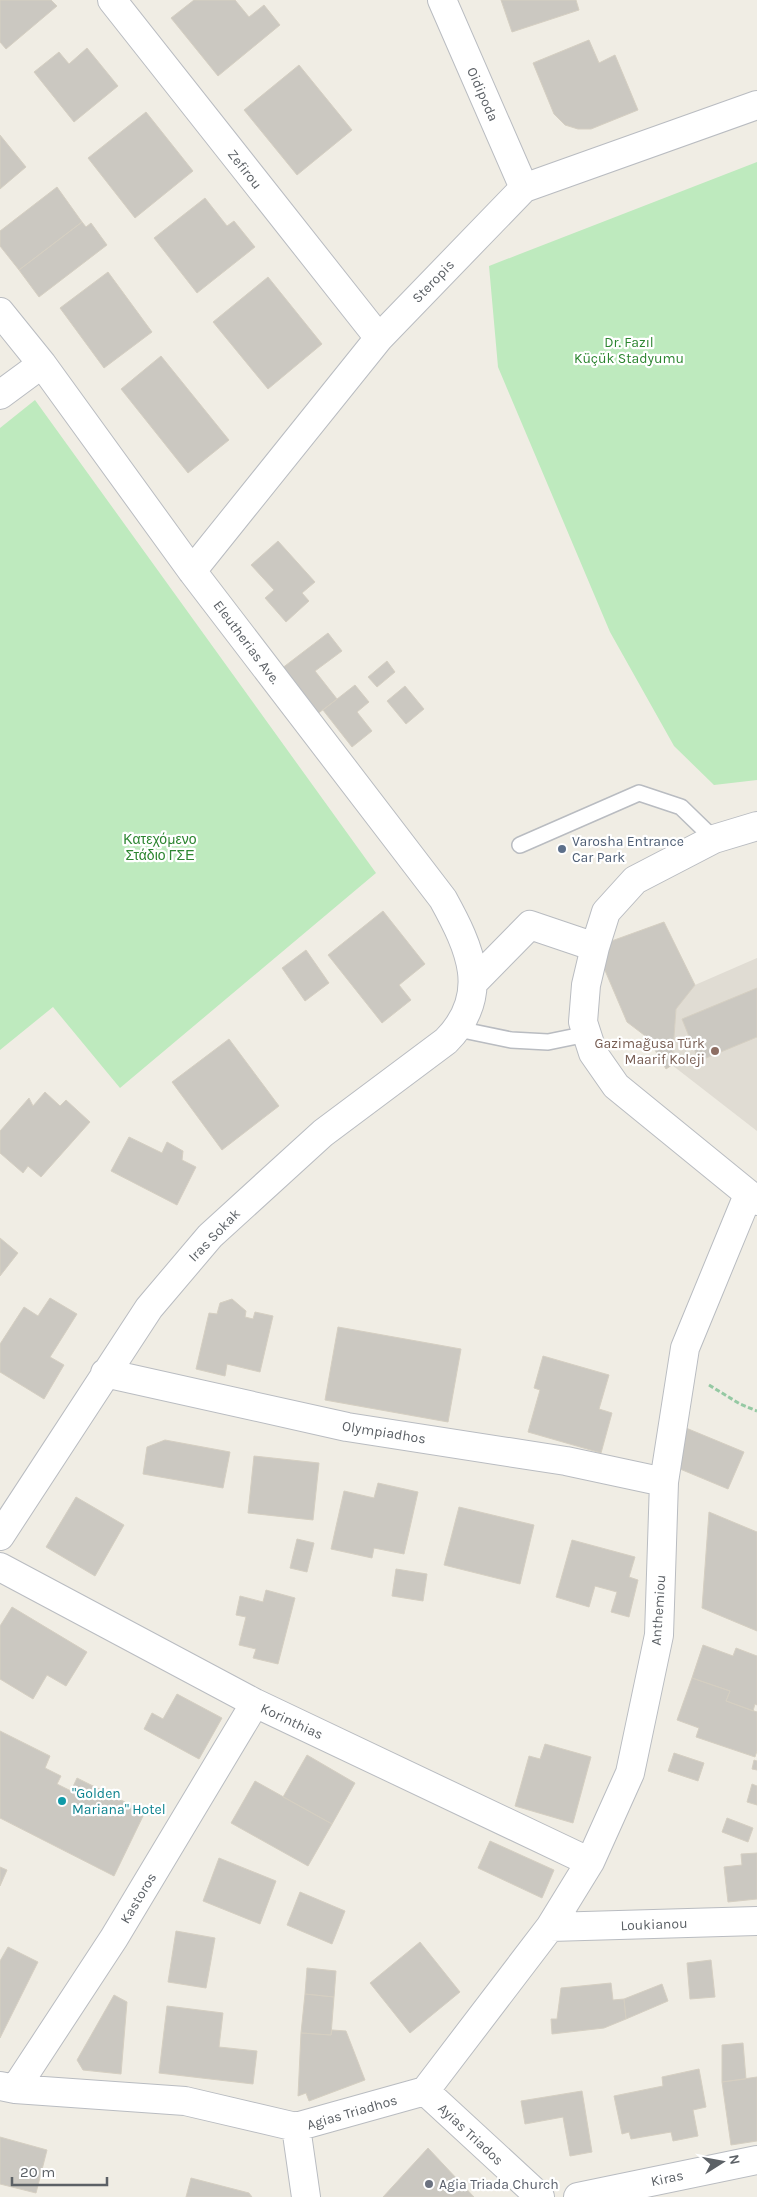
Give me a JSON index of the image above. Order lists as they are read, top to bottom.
{
  "streets": {
    "street": [
      "Oidipoda",
      "Zefirou",
      "Steropis",
      "Eleutherias Ave.",
      "Iras Sokak",
      "Olympiadhos",
      "Anthemiou",
      "Korinthias",
      "Kastoros",
      "Loukianou",
      "Agias Triadhos",
      "Ayias Triados",
      "Kiras"
    ]
  },
  "crossings": [
    ["Oidipoda", "Steropis"],
    ["Zefirou", "Steropis"],
    ["Steropis", "Eleutherias Ave."],
    ["Eleutherias Ave.", "Iras Sokak"],
    ["Iras Sokak", "Olympiadhos"],
    ["Olympiadhos", "Anthemiou"],
    ["Anthemiou", "Korinthias"],
    ["Korinthias", "Kastoros"],
    ["Kastoros", "Agias Triadhos"],
    ["Agias Triadhos", "Ayias Triados"]
  ],
  "parks": ["Dr. Fazıl Küçük Stadyumu", "Κατεχόμενο Στάδιο ΓΣΕ"],
  "places": [
    "Varosha Entrance Car Park",
    "Gazimağusa Türk Maarif Koleji",
    "\"Golden Mariana\" Hotel",
    "Agia Triada Church"
  ],
  "scale_bar": "20 m",
  "north": "right"
}
